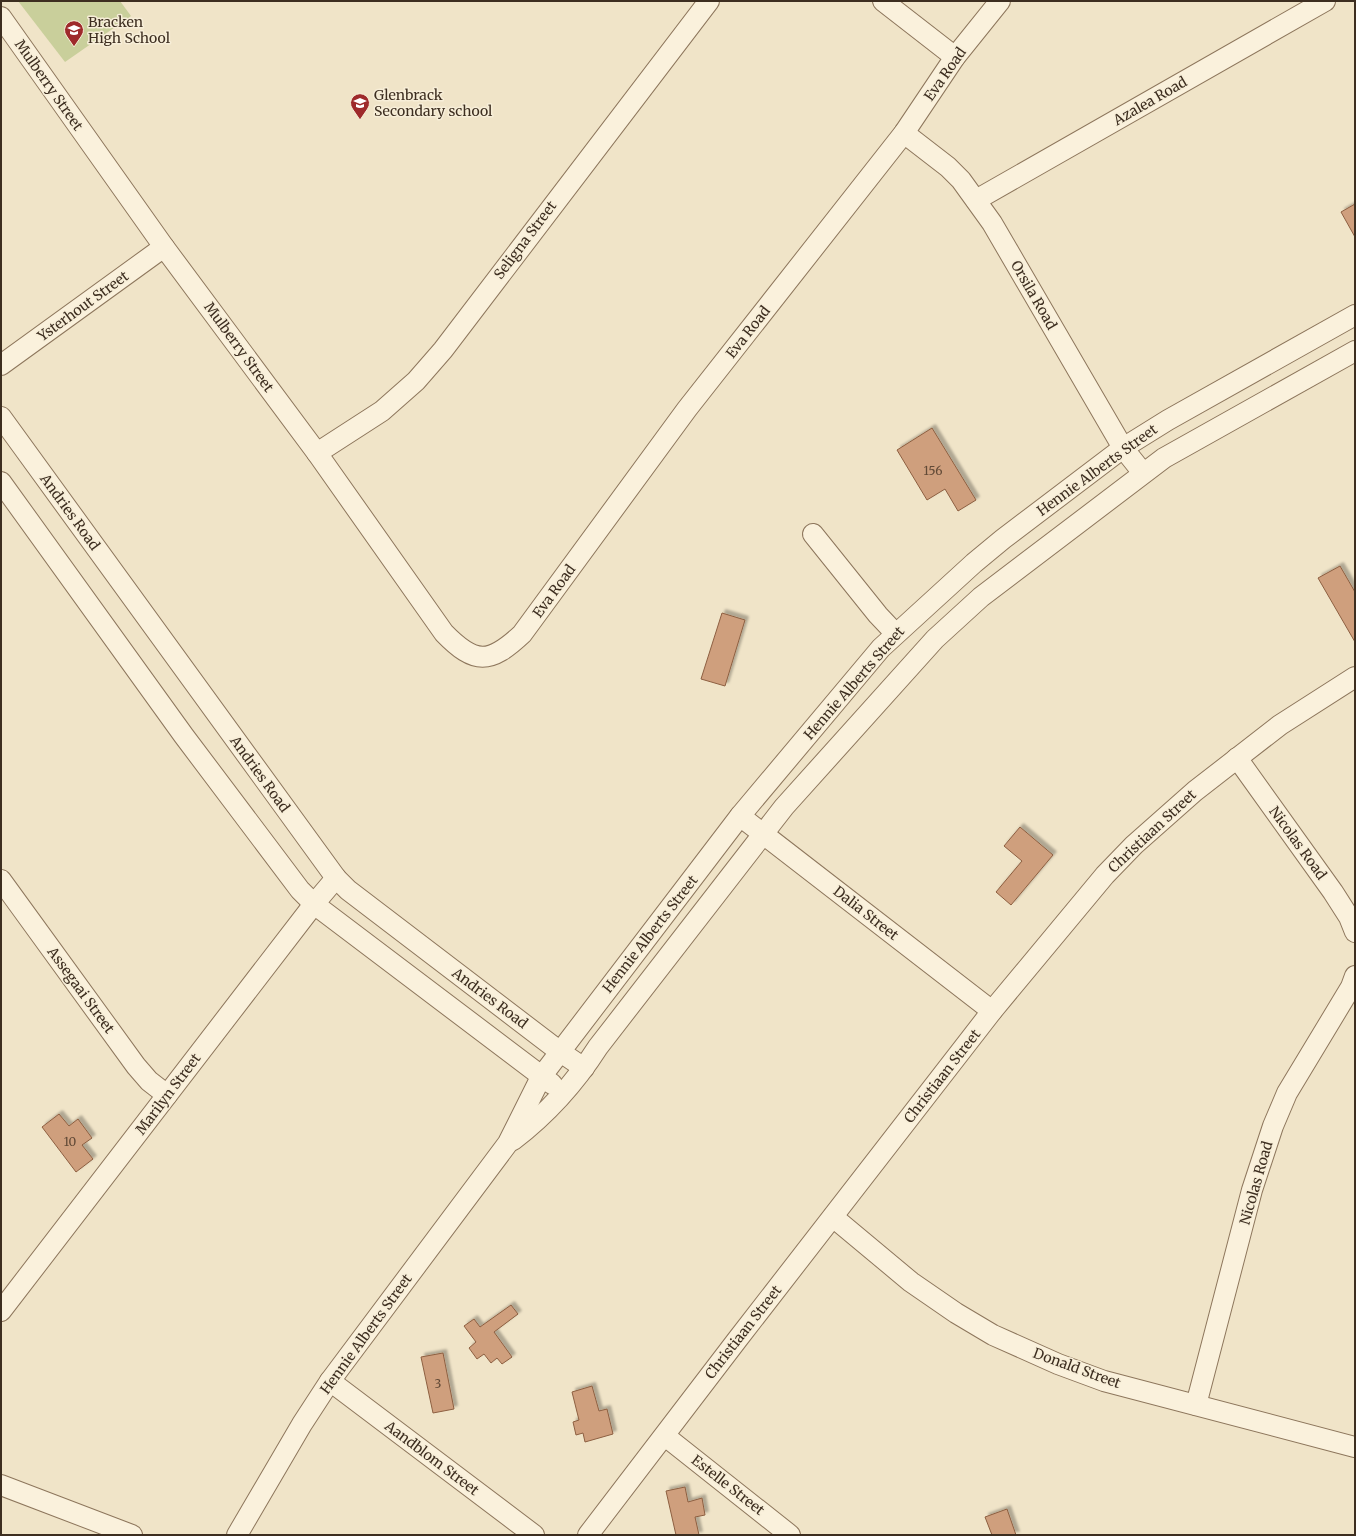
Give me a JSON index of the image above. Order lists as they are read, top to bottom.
{
  "streets": {
    "street": [
      "Eva Road",
      "Mulberry Street",
      "Azalea Road",
      "Seligna Street",
      "Orsila Road",
      "Ysterhout Street",
      "Hennie Alberts Street",
      "Andries Road",
      "Christiaan Street",
      "Nicolas Road",
      "Dalia Street",
      "Assegaai Street",
      "Marilyn Street",
      "Donald Street",
      "Aandblom Street",
      "Estelle Street"
    ]
  },
  "crossings": [
    ["Eva Road", "Mulberry Street"],
    ["Eva Road", "Orsila Road"],
    ["Mulberry Street", "Seligna Street"],
    ["Mulberry Street", "Ysterhout Street"],
    ["Azalea Road", "Orsila Road"],
    ["Orsila Road", "Hennie Alberts Street"],
    ["Hennie Alberts Street", "Andries Road"],
    ["Hennie Alberts Street", "Dalia Street"],
    ["Hennie Alberts Street", "Aandblom Street"],
    ["Andries Road", "Marilyn Street"],
    ["Christiaan Street", "Nicolas Road"],
    ["Christiaan Street", "Dalia Street"],
    ["Christiaan Street", "Donald Street"],
    ["Christiaan Street", "Estelle Street"],
    ["Nicolas Road", "Donald Street"],
    ["Assegaai Street", "Marilyn Street"]
  ],
  "places": {
    "school or university": ["Bracken High School", "Glenbrack Secondary school"]
  },
  "house_numbers": ["156", "10", "3"]
}
